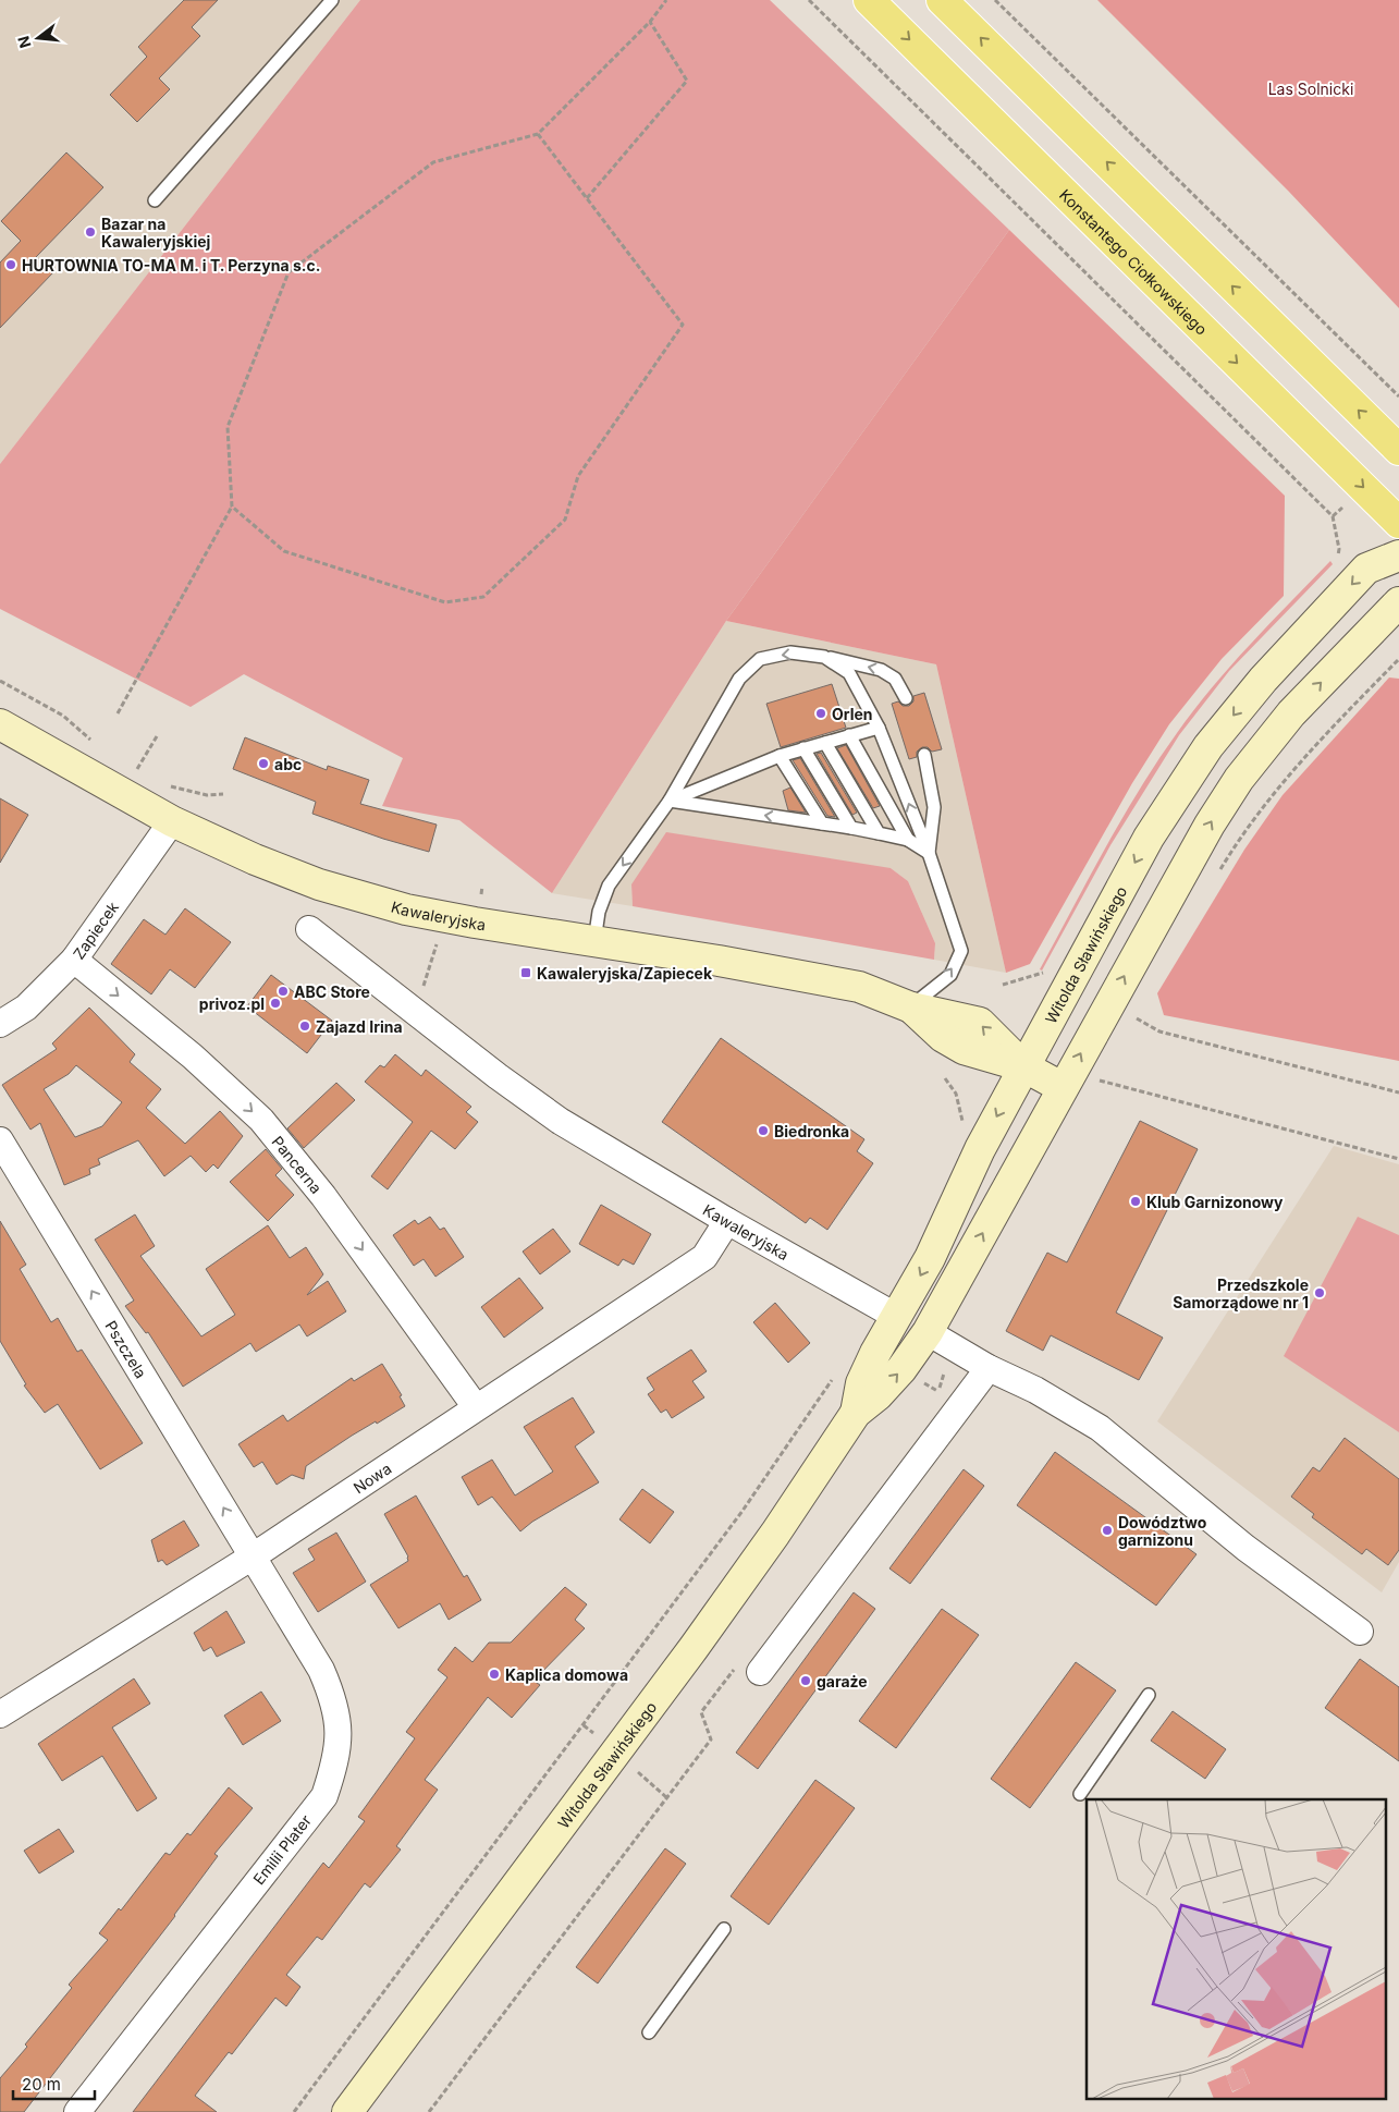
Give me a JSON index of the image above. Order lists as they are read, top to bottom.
{
  "streets": {
    "main road": ["Konstantego Ciołkowskiego", "Kawaleryjska", "Witolda Sławińskiego"],
    "street": [
      "Zapiecek",
      "Pancerna",
      "Pszczela",
      "Nowa",
      "Emilii Plater"
    ]
  },
  "crossings": [
    ["Kawaleryjska", "Zapiecek"],
    ["Kawaleryjska", "Witolda Sławińskiego"],
    ["Kawaleryjska", "Nowa"],
    ["Zapiecek", "Pancerna"],
    ["Pancerna", "Nowa"],
    ["Pszczela", "Nowa"],
    ["Pszczela", "Emilii Plater"],
    ["Nowa", "Emilii Plater"]
  ],
  "one_way": ["Pancerna", "Pszczela"],
  "parks": ["Las Solnicki"],
  "places": {
    "other": [
      "Bazar na Kawaleryjskiej",
      "HURTOWNIA TO-MA M. i T. Perzyna s.c.",
      "Orlen",
      "abc",
      "ABC Store",
      "privoz.pl",
      "Zajazd Irina",
      "Biedronka",
      "Klub Garnizonowy",
      "Przedszkole Samorządowe nr 1",
      "Dowództwo garnizonu",
      "Kaplica domowa",
      "garaże"
    ],
    "transit": ["Kawaleryjska/Zapiecek"]
  },
  "scale_bar": "20 m",
  "north": "left"
}
